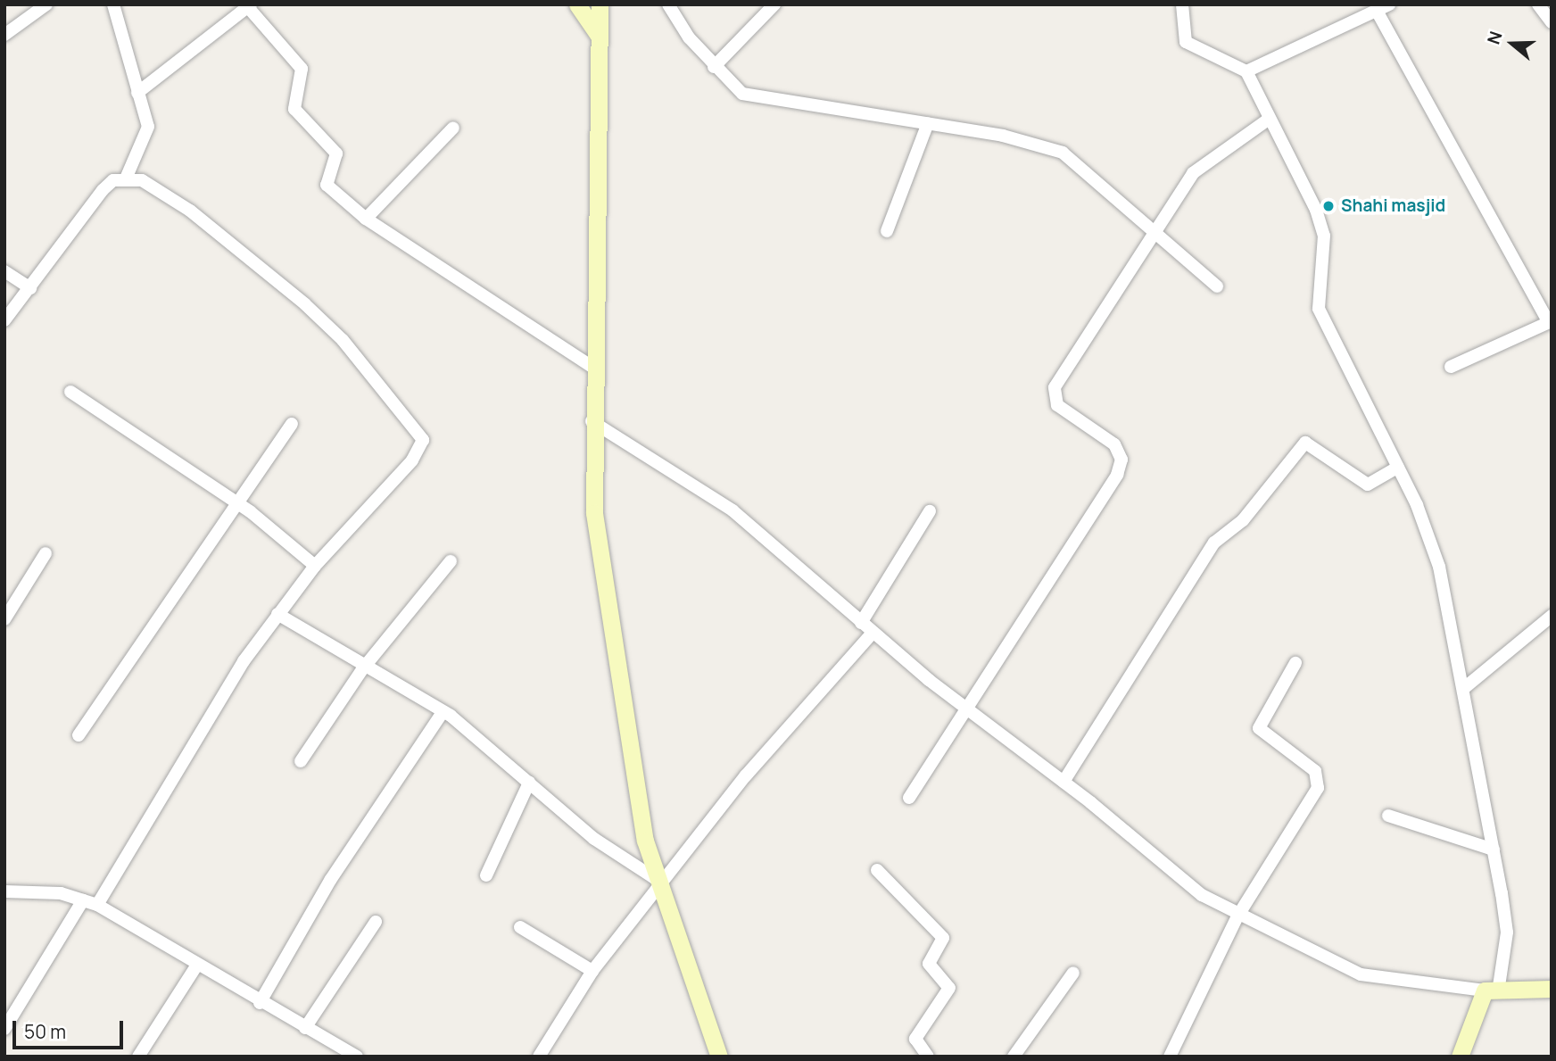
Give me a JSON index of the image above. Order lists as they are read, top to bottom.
{
  "places": ["Shahi masjid"],
  "scale_bar": "50 m",
  "north": "left"
}
